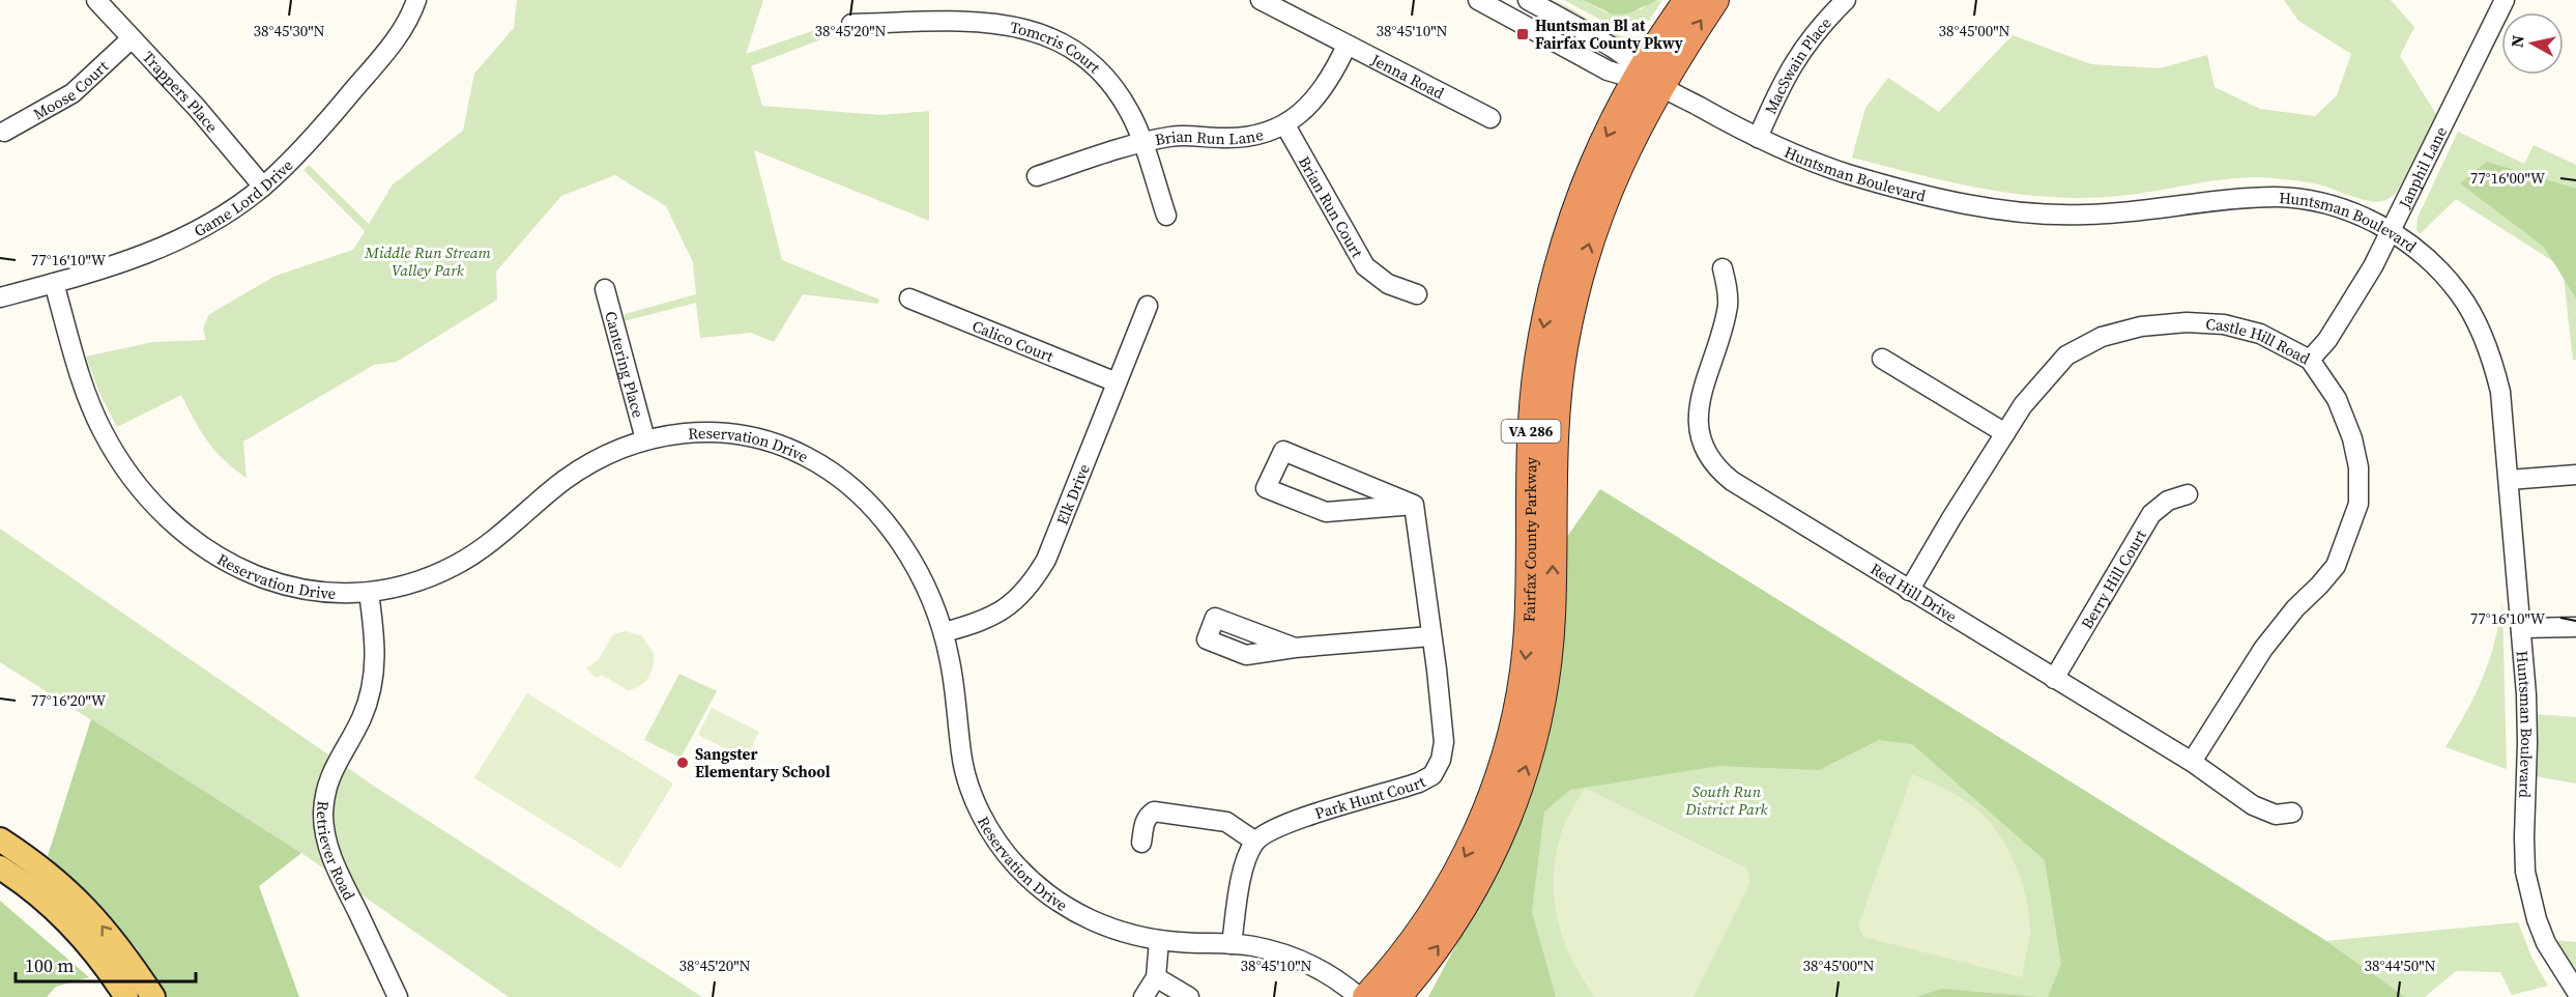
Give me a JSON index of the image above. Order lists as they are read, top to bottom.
{
  "streets": {
    "highway": ["VA 286", "Fairfax County Parkway"],
    "street": [
      "Tomcris Court",
      "MacSwain Place",
      "Jenna Road",
      "Moose Court",
      "Trappers Place",
      "Brian Run Lane",
      "Janphil Lane",
      "Huntsman Boulevard",
      "Game Lord Drive",
      "Brian Run Court",
      "Calico Court",
      "Castle Hill Road",
      "Cantering Place",
      "Reservation Drive",
      "Elk Drive",
      "Berry Hill Court",
      "Red Hill Drive",
      "Park Hunt Court",
      "Retriever Road"
    ]
  },
  "crossings": [
    ["Tomcris Court", "Brian Run Lane"],
    ["MacSwain Place", "Huntsman Boulevard"],
    ["Jenna Road", "Brian Run Lane"],
    ["Moose Court", "Trappers Place"],
    ["Trappers Place", "Game Lord Drive"],
    ["Brian Run Lane", "Brian Run Court"],
    ["Janphil Lane", "Huntsman Boulevard"],
    ["Janphil Lane", "Castle Hill Road"],
    ["Huntsman Boulevard", "Fairfax County Parkway"],
    ["Game Lord Drive", "Reservation Drive"],
    ["Calico Court", "Elk Drive"],
    ["Castle Hill Road", "Red Hill Drive"],
    ["Cantering Place", "Reservation Drive"],
    ["Reservation Drive", "Elk Drive"],
    ["Reservation Drive", "Retriever Road"],
    ["Berry Hill Court", "Red Hill Drive"]
  ],
  "parks": ["Middle Run Stream Valley Park", "South Run District Park"],
  "places": {
    "transit": ["Huntsman Bl at Fairfax County Pkwy"],
    "other": ["Sangster Elementary School"]
  },
  "scale_bar": "100 m",
  "north": "left",
  "coordinates": [
    "38°45'30\"N",
    "38°45'20\"N",
    "38°45'10\"N",
    "38°45'00\"N",
    "77°16'00\"W",
    "77°16'10\"W",
    "77°16'20\"W",
    "38°44'50\"N"
  ]
}
